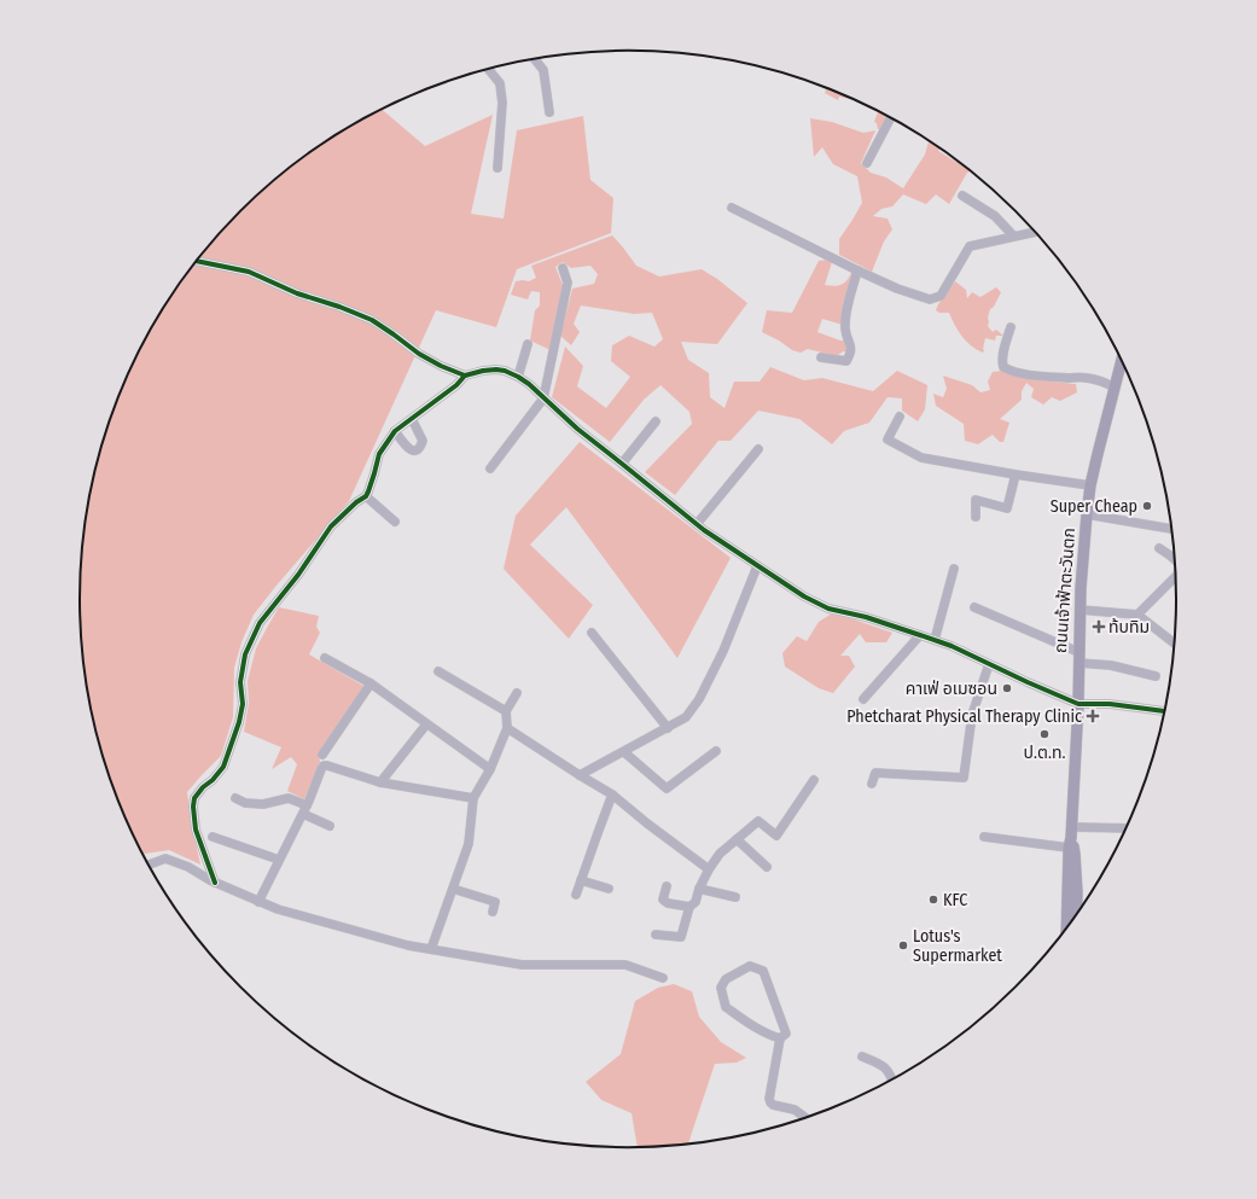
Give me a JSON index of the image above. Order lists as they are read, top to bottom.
{
  "streets": {
    "main road": ["ถนนเจ้าฟ้าตะวันตก"]
  },
  "places": {
    "other": [
      "Super Cheap",
      "คาเฟ่ อเมซอน",
      "ป.ต.ท.",
      "KFC",
      "Lotus's Supermarket"
    ],
    "health": ["ท้บทิม", "Phetcharat Physical Therapy Clinic"]
  }
}
